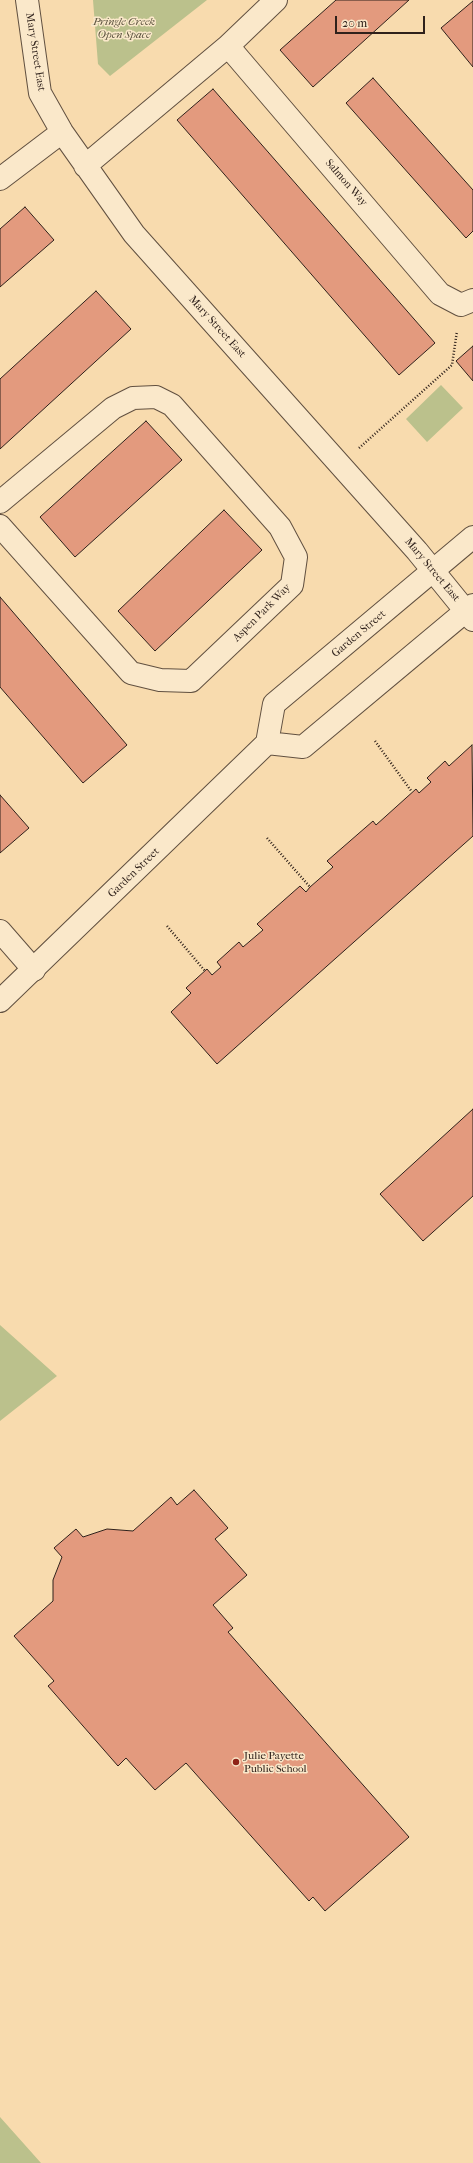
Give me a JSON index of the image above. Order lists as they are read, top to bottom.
{
  "streets": {
    "street": [
      "Mary Street East",
      "Salmon Way",
      "Aspen Park Way",
      "Garden Street"
    ]
  },
  "crossings": [
    ["Mary Street East", "Garden Street"]
  ],
  "parks": ["Pringle Creek Open Space"],
  "places": ["Julie Payette Public School"],
  "scale_bar": "20 m"
}
